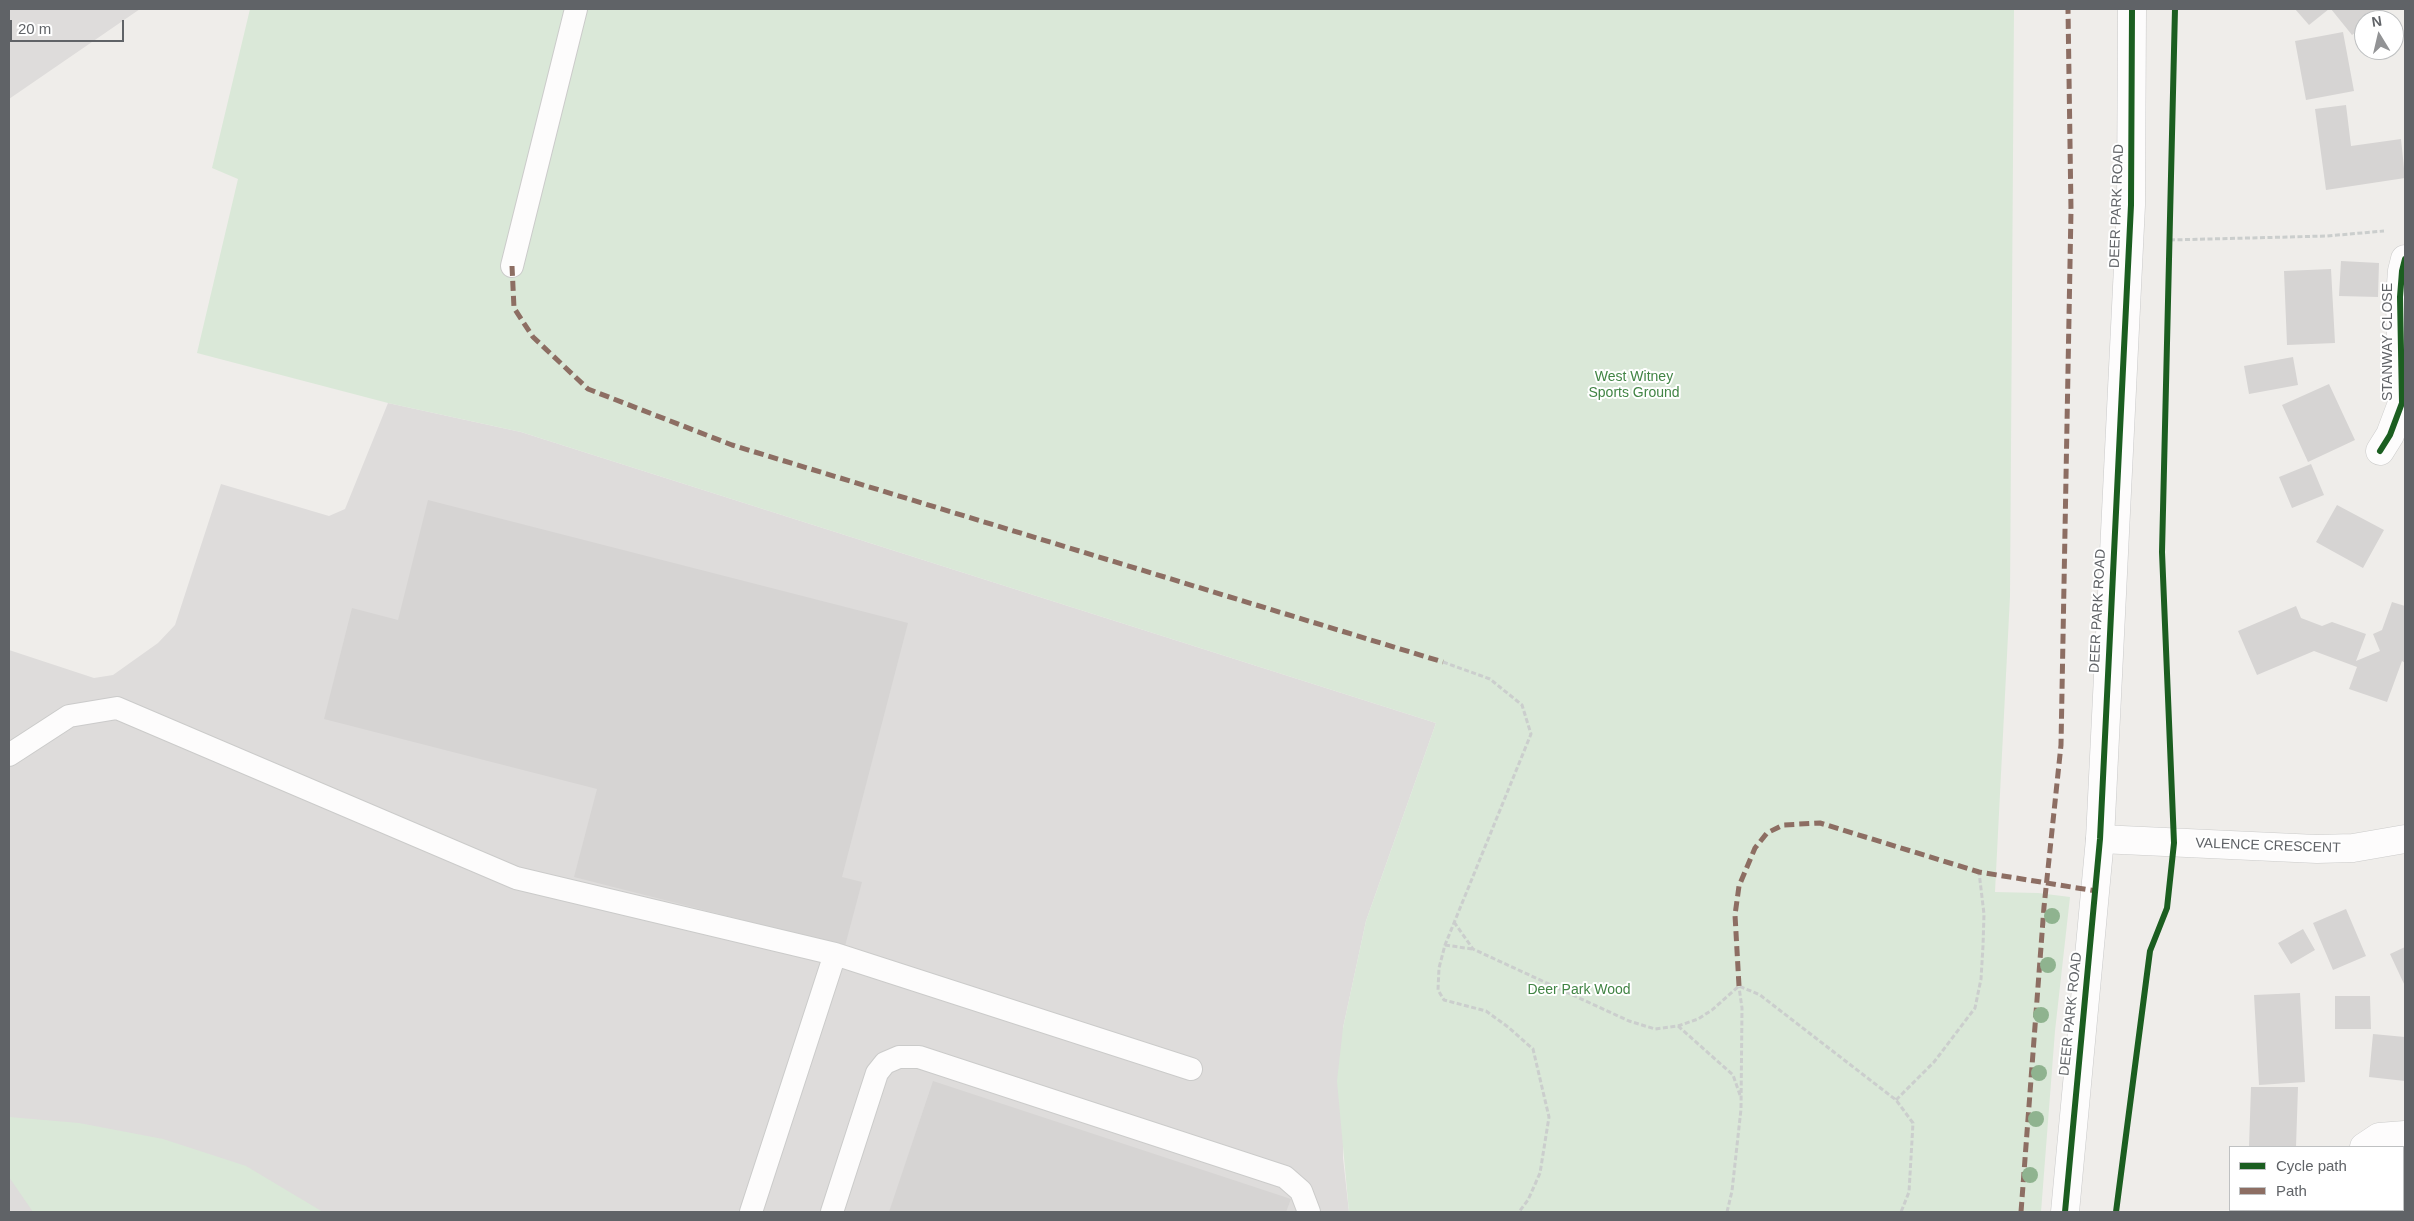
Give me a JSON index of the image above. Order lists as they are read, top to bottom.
{
  "streets": {
    "street": ["DEER PARK ROAD", "STANWAY CLOSE", "VALENCE CRESCENT"]
  },
  "crossings": [
    ["DEER PARK ROAD", "VALENCE CRESCENT"]
  ],
  "parks": ["West Witney Sports Ground", "Deer Park Wood"],
  "legend": ["Cycle path", "Path"],
  "scale_bar": "20 m",
  "north": "top"
}
